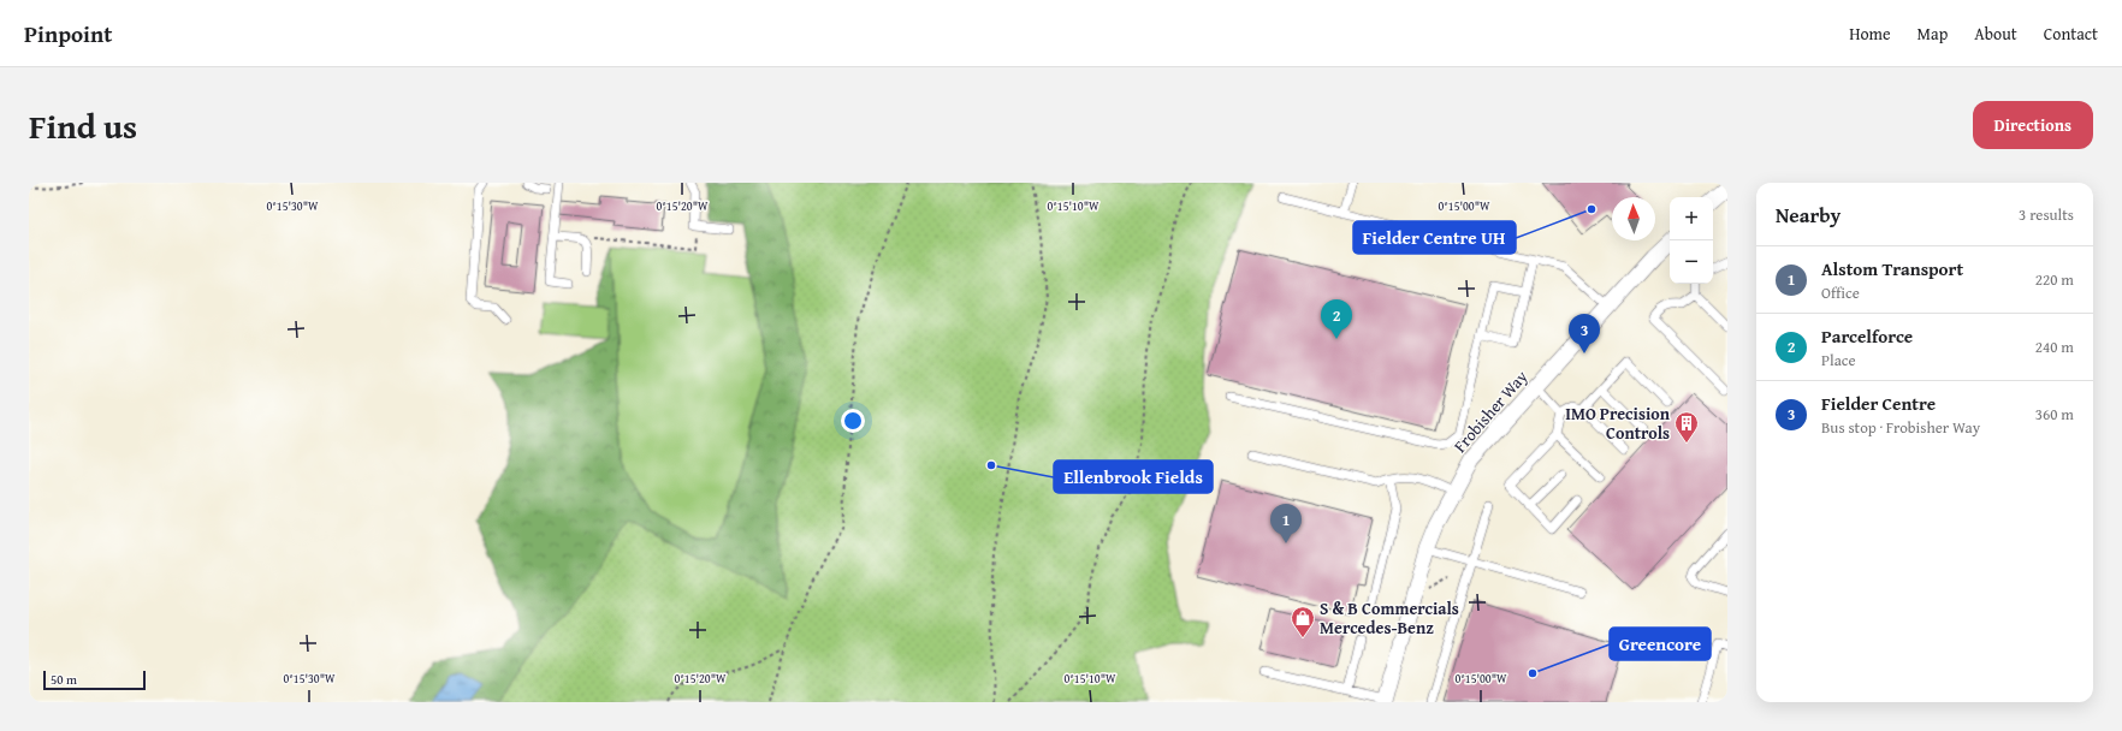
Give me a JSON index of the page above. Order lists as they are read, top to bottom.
{
  "streets": {
    "street": ["Frobisher Way"]
  },
  "places": {
    "other": ["Fielder Centre UH", "Ellenbrook Fields", "Greencore"],
    "building": ["IMO Precision Controls"],
    "shop": ["S & B Commercials Mercedes-Benz"]
  },
  "scale_bar": "50 m",
  "north": "top",
  "page": {
    "header": "Pinpoint",
    "nav": [
      "Home",
      "Map",
      "About",
      "Contact"
    ],
    "title": "Find us",
    "buttons": "Directions",
    "heading": ["Nearby", "3 results"],
    "map_buttons": ["+", "−"],
    "list": [
      {
        "mark": "1",
        "name": "Alstom Transport",
        "note": "Office",
        "value": "220 m"
      },
      {
        "mark": "2",
        "name": "Parcelforce",
        "note": "Place",
        "value": "240 m"
      },
      {
        "mark": "3",
        "name": "Fielder Centre",
        "note": "Bus stop · Frobisher Way",
        "value": "360 m"
      }
    ],
    "pins": ["2", "3", "1"],
    "scale": "50 m"
  },
  "coordinates": [
    "0°15'30\"W",
    "0°15'20\"W",
    "0°15'10\"W",
    "0°15'00\"W"
  ]
}
